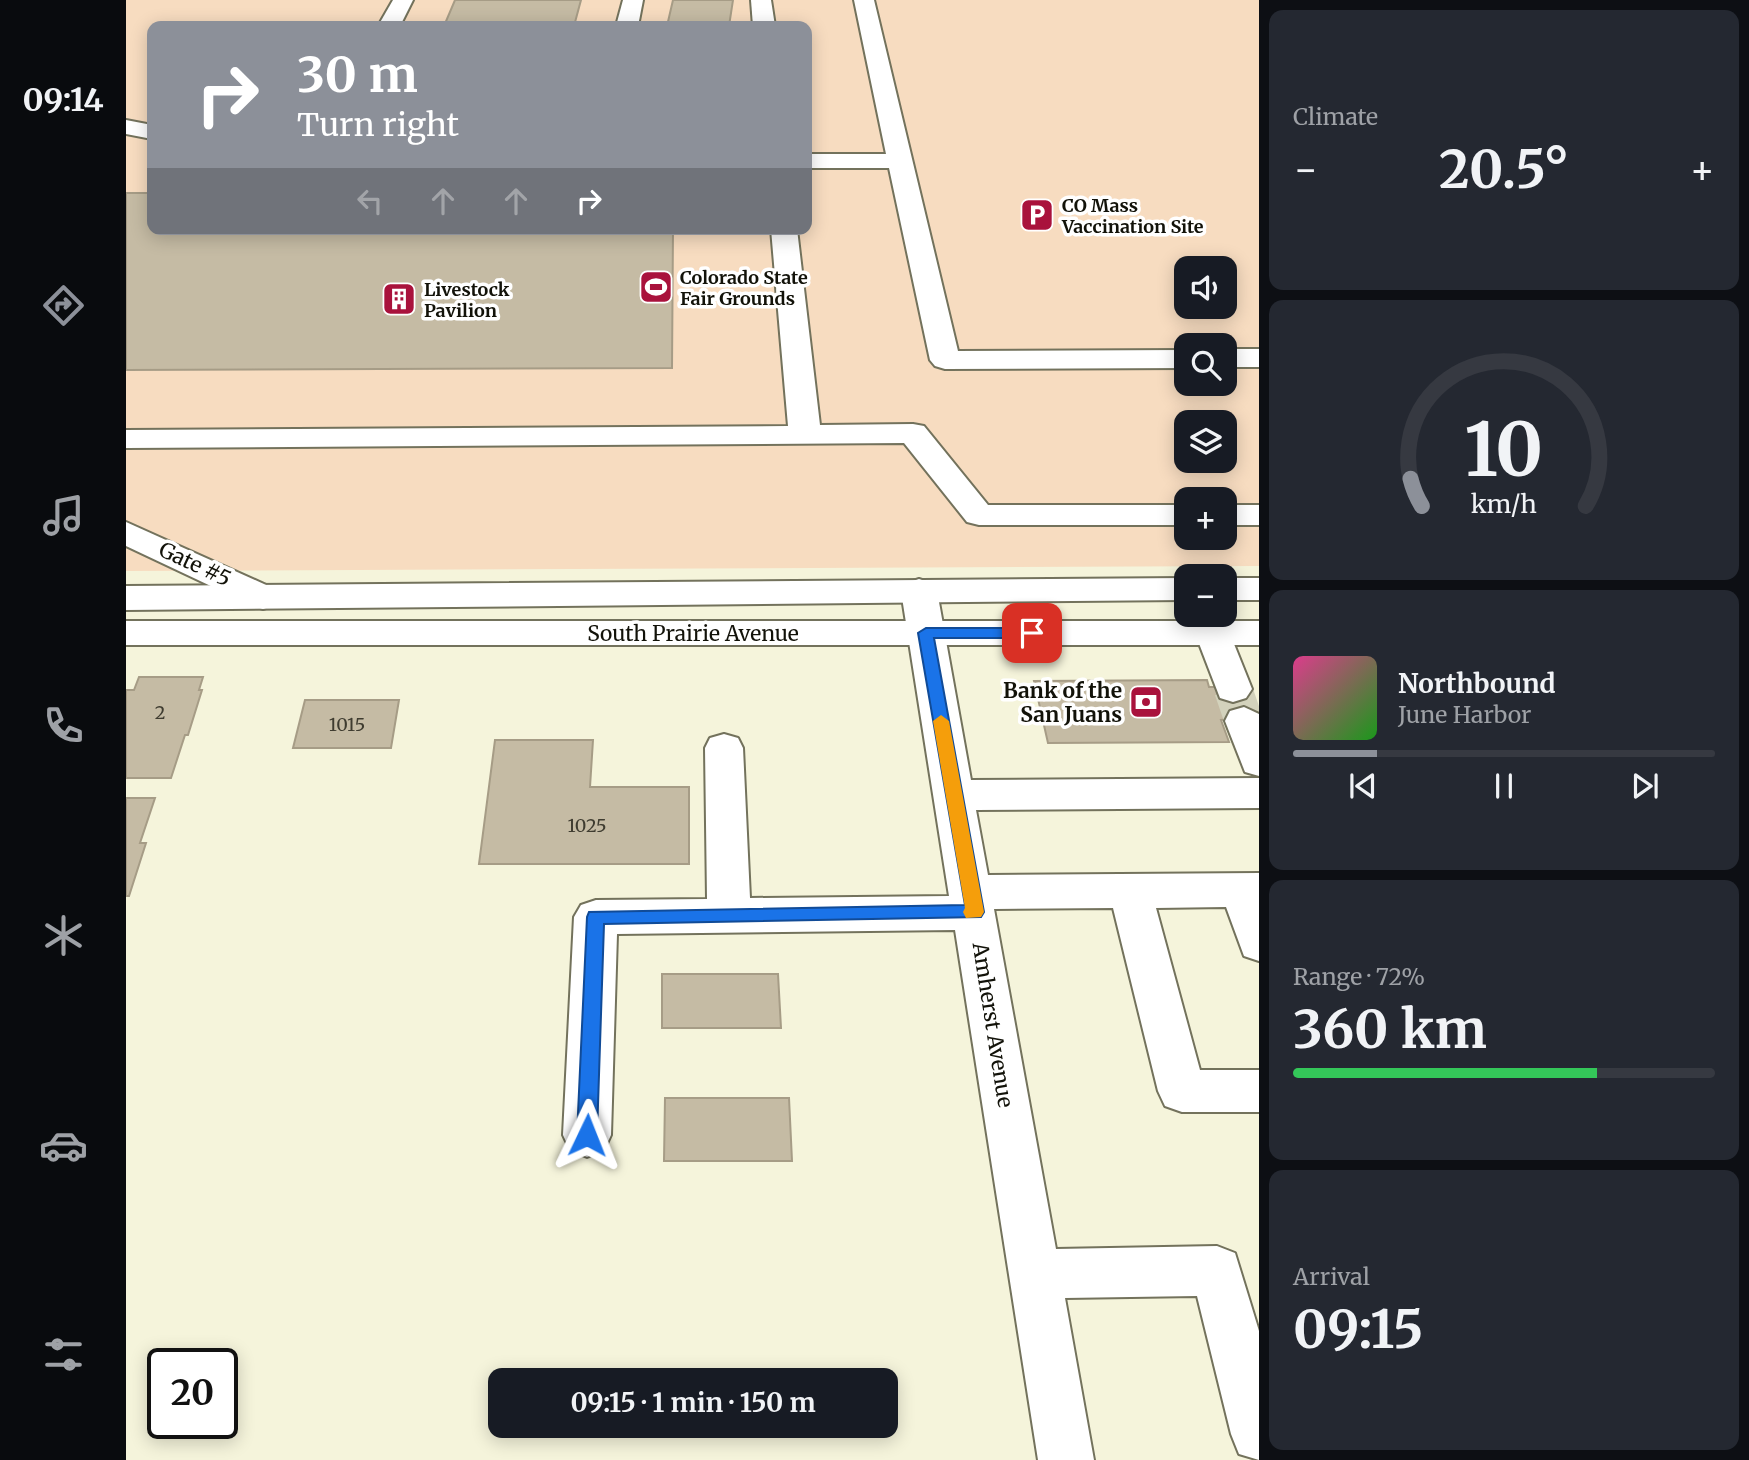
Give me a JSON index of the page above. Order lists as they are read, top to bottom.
{
  "streets": {
    "main road": ["Gate #5", "South Prairie Avenue", "Amherst Avenue"]
  },
  "crossings": [
    ["Gate #5", "South Prairie Avenue"],
    ["South Prairie Avenue", "Amherst Avenue"]
  ],
  "places": {
    "parking": ["CO Mass Vaccination Site"],
    "sports": ["Colorado State Fair Grounds"],
    "building": ["Livestock Pavilion"],
    "bank": ["Bank of the San Juans"]
  },
  "house_numbers": ["2", "1015", "1025"],
  "page": {
    "tabs": "09:14",
    "tile": [
      "Climate",
      ["Range · 72%", "360 km"],
      ["Arrival", "09:15"]
    ],
    "turn": ["30 m", "Turn right"],
    "heat": ["−", "20.5°", "+"],
    "map_buttons": ["+", "−"],
    "song": ["Northbound", "June Harbor"],
    "limit": "20",
    "trip": "09:15 · 1 min · 150 m",
    "gauge": ["10", "km/h"]
  }
}
